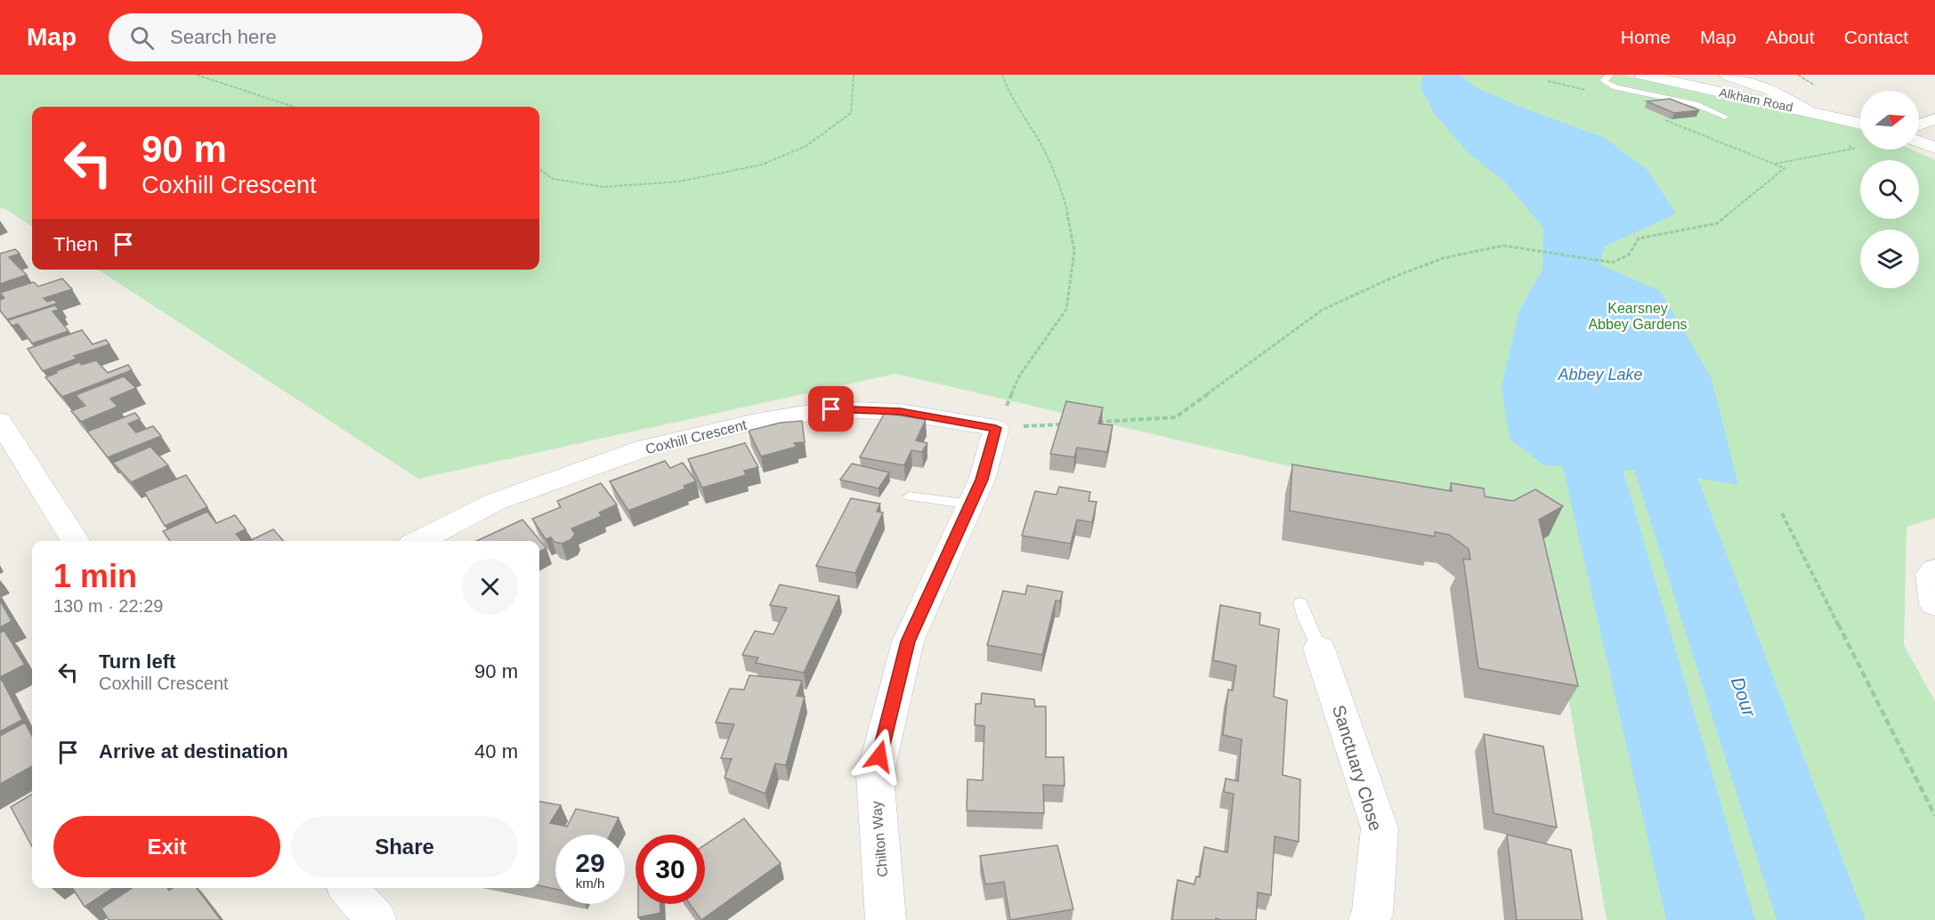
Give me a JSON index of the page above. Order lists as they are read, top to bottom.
{
  "streets": {
    "street": [
      "Alkham Road",
      "Coxhill Crescent",
      "Sanctuary Close",
      "Chilton Way"
    ]
  },
  "crossings": [
    ["Coxhill Crescent", "Chilton Way"]
  ],
  "water": ["Abbey Lake", "Dour"],
  "parks": ["Kearsney Abbey Gardens"],
  "north": "right",
  "page": {
    "header": "Map",
    "search": "Search here",
    "nav": [
      "Home",
      "Map",
      "About",
      "Contact"
    ],
    "turn": ["90 m", "Coxhill Crescent"],
    "then": "Then",
    "heading": ["1 min", "130 m · 22:29"],
    "list": [
      {
        "name": "Turn left",
        "note": "Coxhill Crescent",
        "value": "90 m"
      },
      {
        "name": "Arrive at destination",
        "value": "40 m"
      }
    ],
    "buttons": ["Exit", "Share"],
    "speed": "29 km/h",
    "limit": "30"
  }
}
